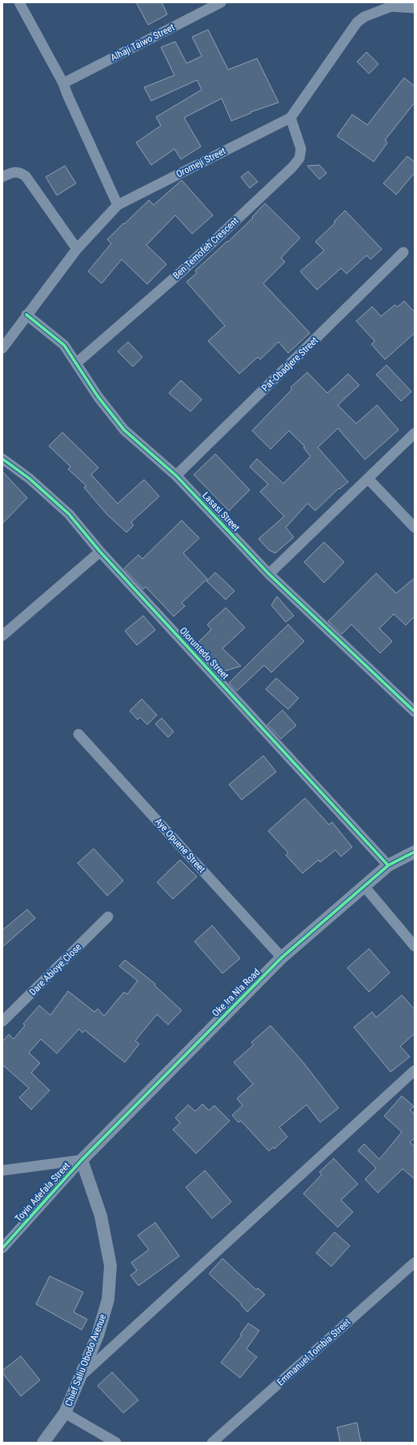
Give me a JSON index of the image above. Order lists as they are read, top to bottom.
{
  "streets": {
    "street": [
      "Alhaji Taiwo Street",
      "Oromeji Street",
      "Ben Temofeh Crescent",
      "Pat-Obadjere Street",
      "Lasasi Street",
      "Oloruntedo Street",
      "Aye Opuene Street",
      "Dare Abioye Close",
      "Oke Ira Nla Road",
      "Toyin Adefala Street",
      "Emmanuel Tombia Street",
      "Chief Saliu Obodo Avenue"
    ]
  },
  "crossings": [
    ["Oromeji Street", "Ben Temofeh Crescent"],
    ["Oromeji Street", "Lasasi Street"],
    ["Ben Temofeh Crescent", "Lasasi Street"],
    ["Pat-Obadjere Street", "Lasasi Street"],
    ["Oloruntedo Street", "Oke Ira Nla Road"],
    ["Aye Opuene Street", "Oke Ira Nla Road"],
    ["Oke Ira Nla Road", "Toyin Adefala Street"],
    ["Oke Ira Nla Road", "Chief Saliu Obodo Avenue"],
    ["Toyin Adefala Street", "Chief Saliu Obodo Avenue"]
  ]
}
